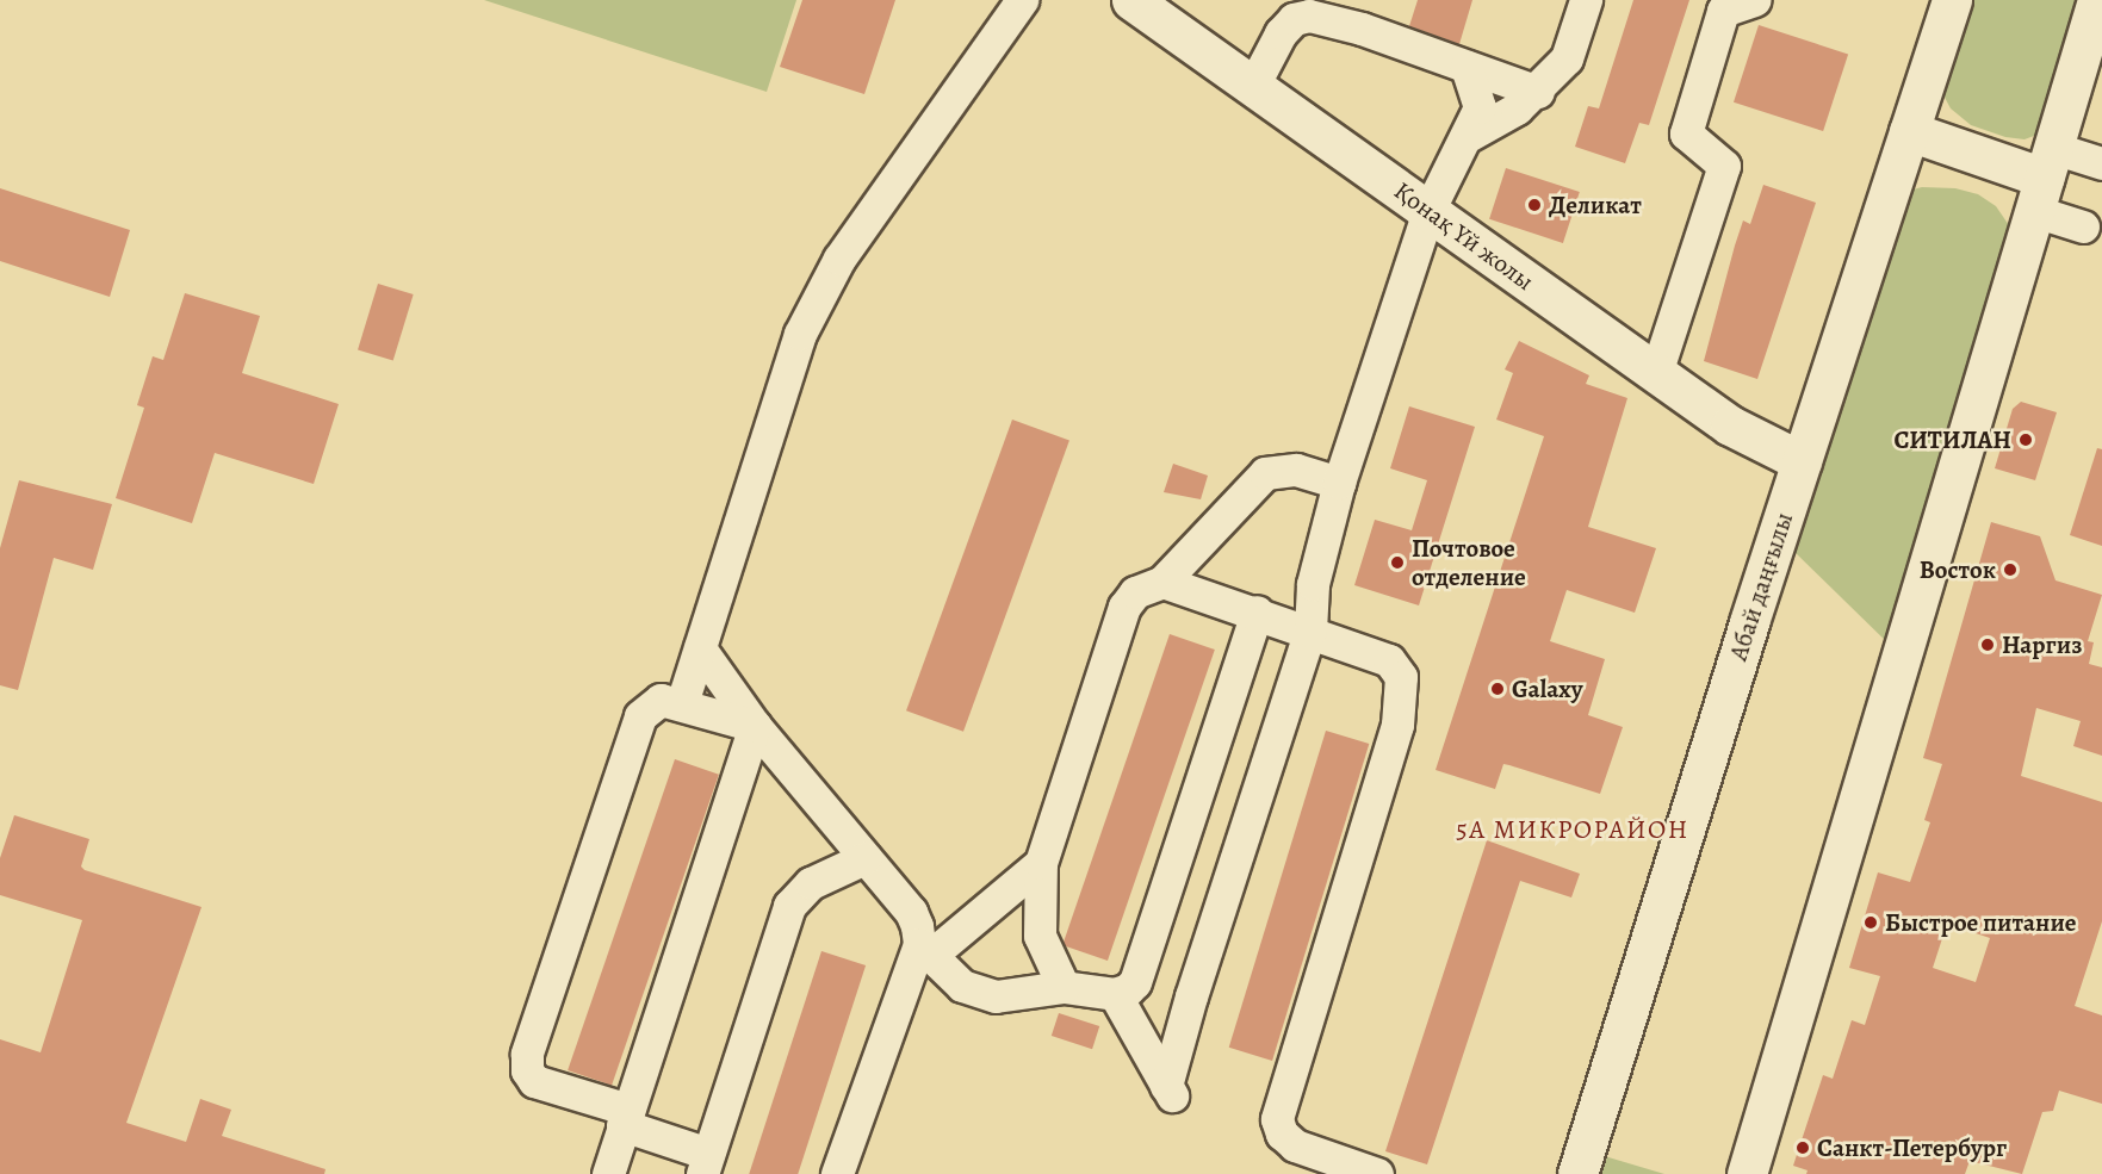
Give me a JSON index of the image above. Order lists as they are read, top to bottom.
{
  "streets": {
    "main road": ["Қонақ Үй жолы", "Абай даңғылы"]
  },
  "crossings": [
    ["Қонақ Үй жолы", "Абай даңғылы"]
  ],
  "districts": ["5А МИКРОРАЙОН"],
  "places": [
    "Деликат",
    "СИТИЛАН",
    "Почтовое отделение",
    "Восток",
    "Наргиз",
    "Galaxy",
    "Быстрое питание",
    "Санкт-Петербург"
  ]
}
